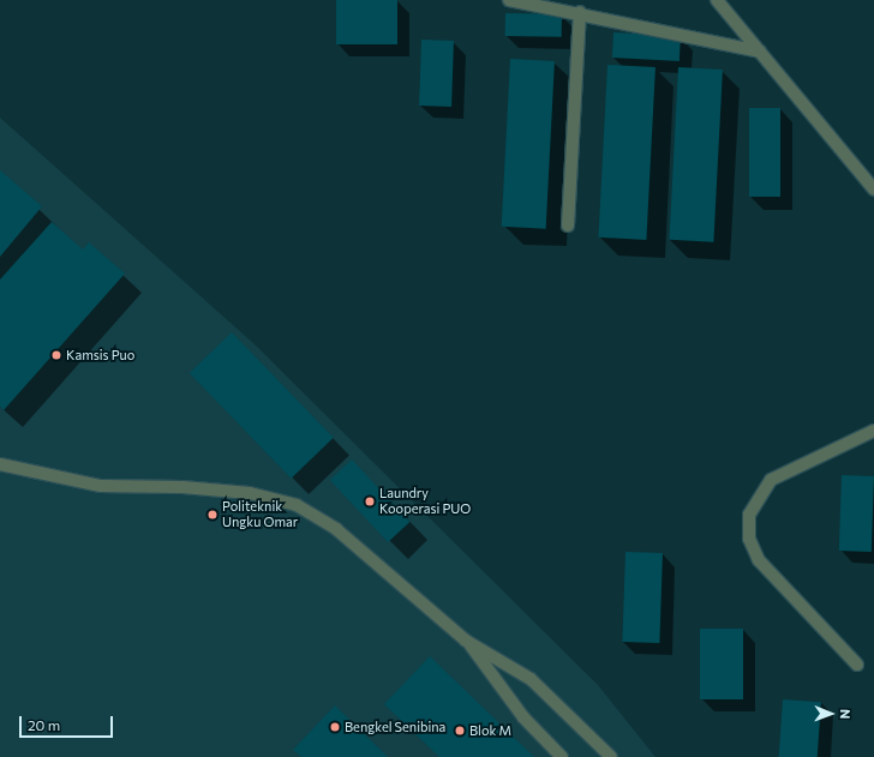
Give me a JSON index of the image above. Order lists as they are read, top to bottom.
{
  "places": [
    "Kamsis Puo",
    "Laundry Kooperasi PUO",
    "Politeknik Ungku Omar",
    "Bengkel Senibina",
    "Blok M"
  ],
  "scale_bar": "20 m",
  "north": "right"
}
